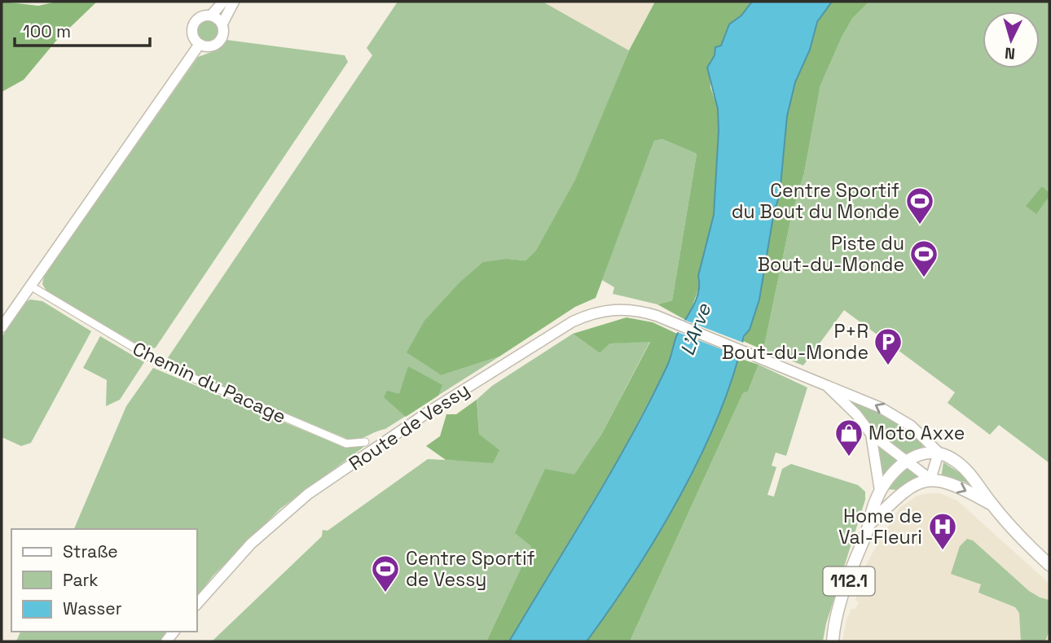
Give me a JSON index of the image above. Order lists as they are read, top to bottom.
{
  "streets": {
    "main road": ["112.1"],
    "street": ["Chemin du Pacage", "Route de Vessy"]
  },
  "water": ["L'Arve"],
  "places": {
    "sports": ["Centre Sportif du Bout du Monde", "Piste du Bout-du-Monde", "Centre Sportif de Vessy"],
    "parking": ["P+R Bout-du-Monde"],
    "shop": ["Moto Axxe"],
    "hospital": ["Home de Val-Fleuri"]
  },
  "legend": ["Straße", "Park", "Wasser"],
  "scale_bar": "100 m",
  "north": "bottom"
}
